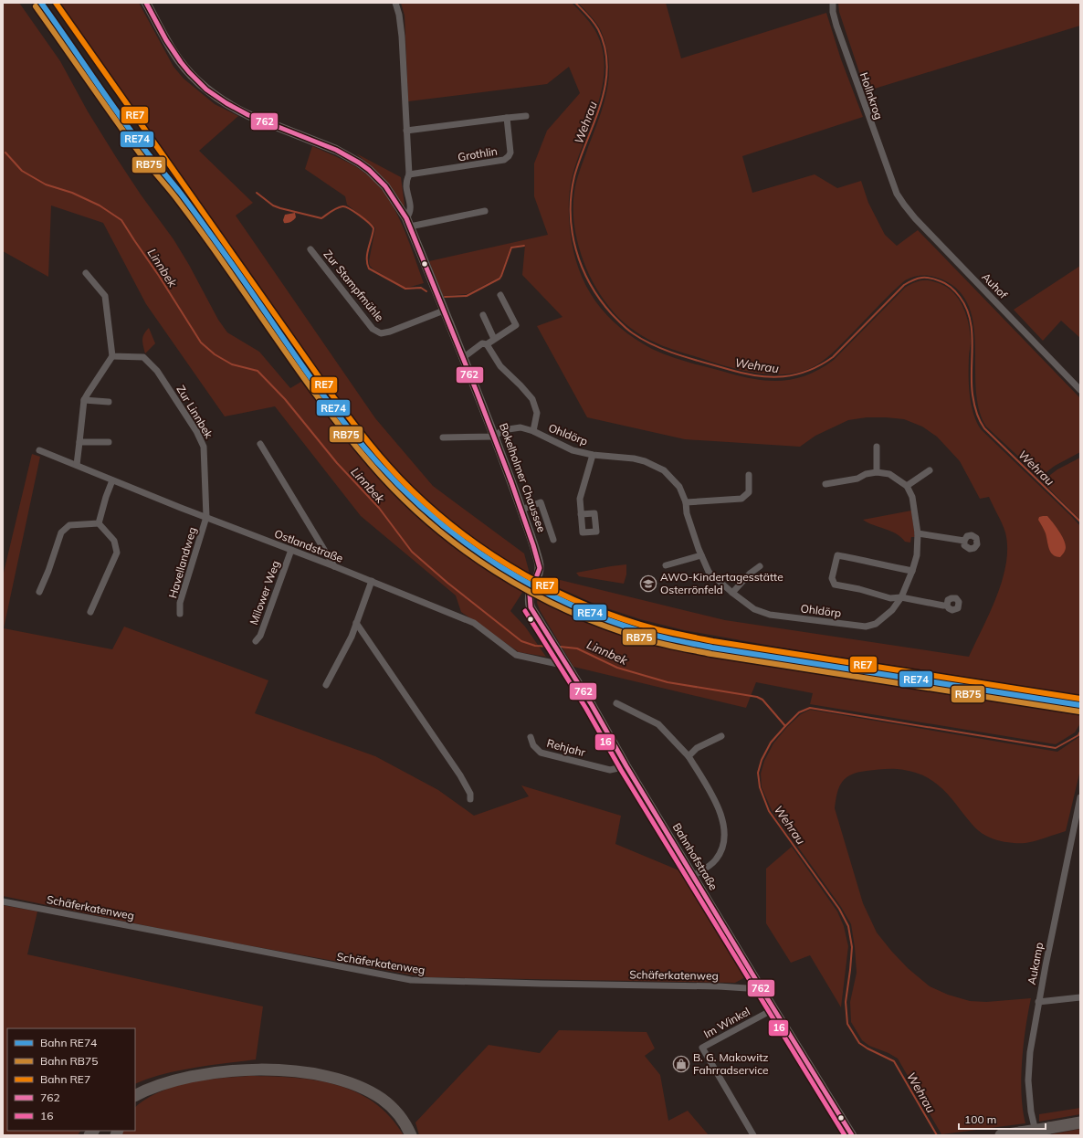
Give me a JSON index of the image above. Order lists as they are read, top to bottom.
{
  "streets": {
    "main road": ["Bokelholmer Chaussee", "Bahnhofstraße"],
    "street": [
      "Hollnkrog",
      "Grothlin",
      "Zur Stampfmühle",
      "Auhof",
      "Zur Linnbek",
      "Ohldörp",
      "Ostlandstraße",
      "Havellandweg",
      "Milower Weg",
      "Rehjahr",
      "Schäferkatenweg",
      "Aukamp",
      "Im Winkel"
    ]
  },
  "crossings": [
    ["Hollnkrog", "Auhof"],
    ["Zur Stampfmühle", "Bokelholmer Chaussee"],
    ["Zur Linnbek", "Ostlandstraße"],
    ["Zur Linnbek", "Havellandweg"],
    ["Ohldörp", "Bokelholmer Chaussee"],
    ["Bokelholmer Chaussee", "Bahnhofstraße"],
    ["Ostlandstraße", "Havellandweg"],
    ["Ostlandstraße", "Milower Weg"],
    ["Ostlandstraße", "Bahnhofstraße"],
    ["Rehjahr", "Bahnhofstraße"],
    ["Bahnhofstraße", "Schäferkatenweg"],
    ["Bahnhofstraße", "Im Winkel"]
  ],
  "water": ["Wehrau", "Linnbek"],
  "places": {
    "school or university": ["AWO-Kindertagesstätte Osterrönfeld"],
    "shop": ["B. G. Makowitz Fahrradservice"]
  },
  "lines": [
    "rail line RE74",
    "rail line RE7",
    "transit line 762",
    "rail line RB75",
    "transit line 16"
  ],
  "legend": [
    "Bahn RE74",
    "Bahn RB75",
    "Bahn RE7",
    "762",
    "16"
  ],
  "scale_bar": "100 m"
}
